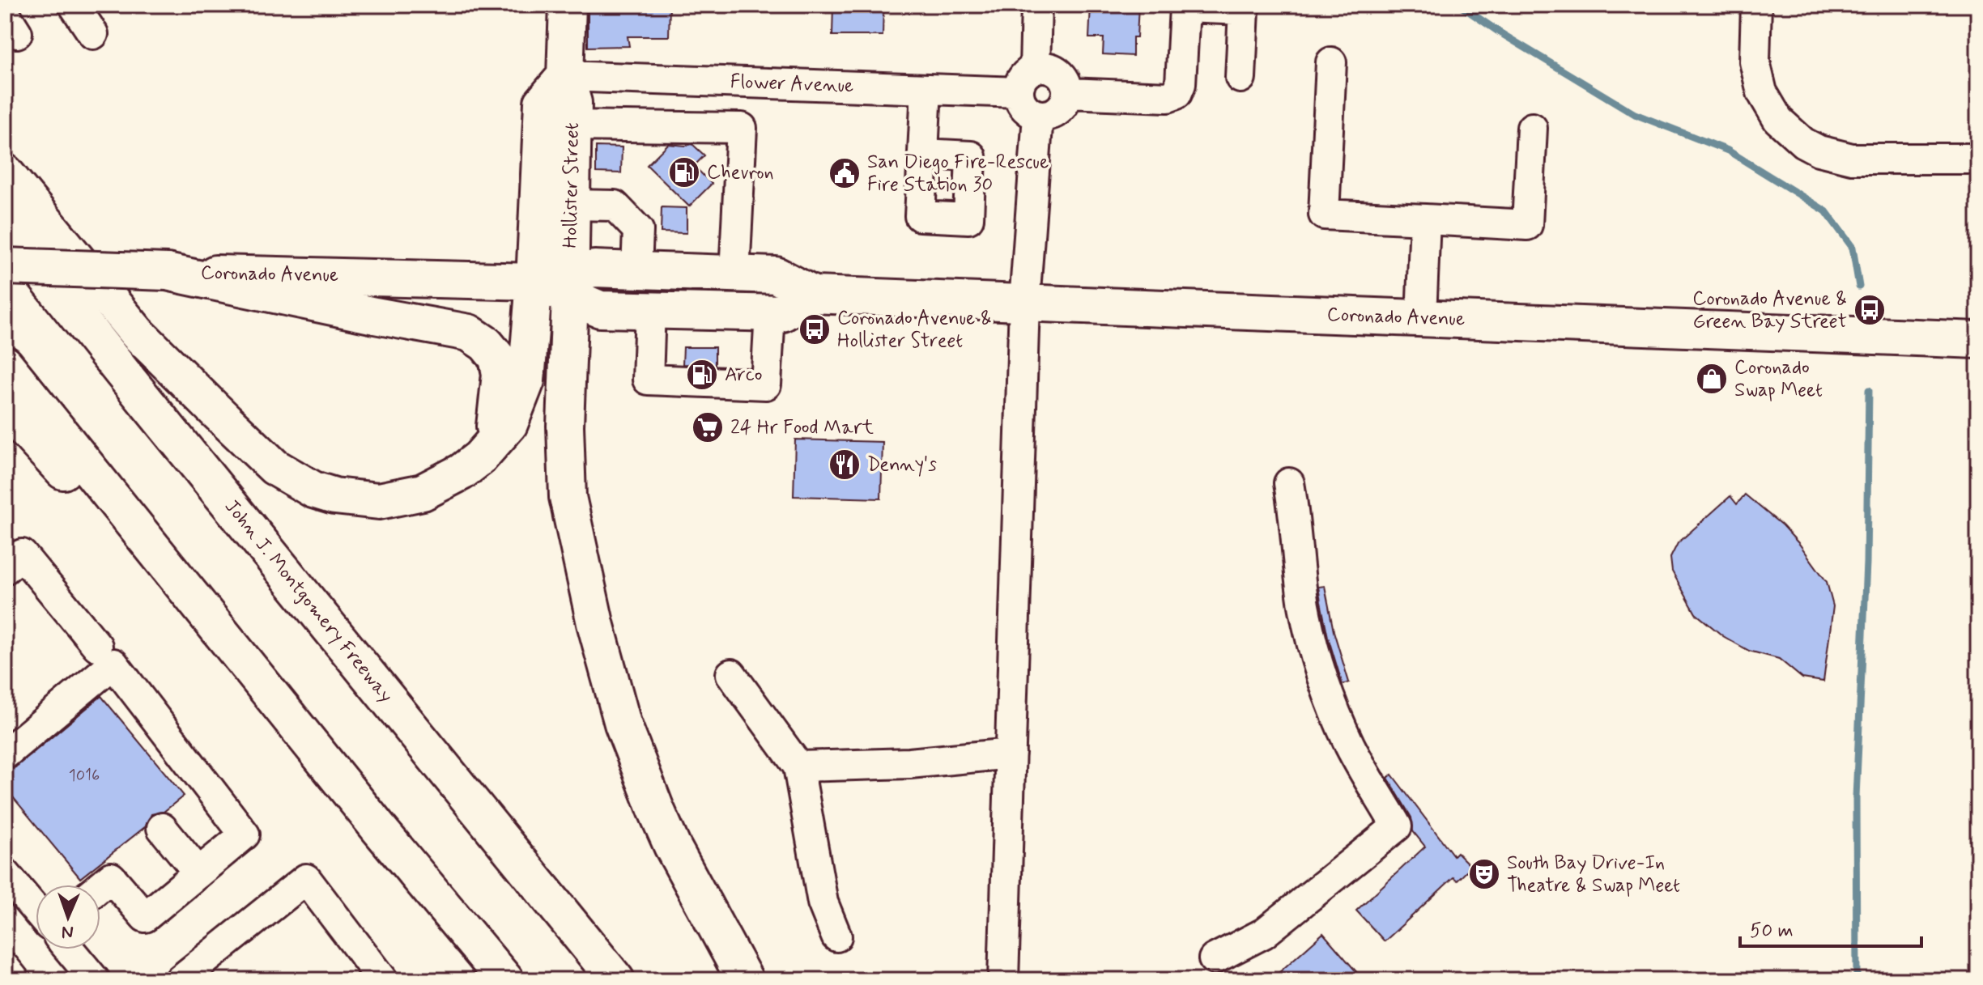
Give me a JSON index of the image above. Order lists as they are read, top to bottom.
{
  "streets": {
    "main road": ["Hollister Street", "Coronado Avenue", "John J. Montgomery Freeway"],
    "street": ["Flower Avenue"]
  },
  "crossings": [
    ["Flower Avenue", "Hollister Street"],
    ["Hollister Street", "Coronado Avenue"]
  ],
  "places": {
    "fuel station": ["Chevron", "Arco"],
    "public building": ["San Diego Fire-Rescue Fire Station 30"],
    "bus stop": ["Coronado Avenue & Green Bay Street", "Coronado Avenue & Hollister Street"],
    "shop": ["Coronado Swap Meet"],
    "supermarket": ["24 Hr Food Mart"],
    "restaurant": ["Denny's"],
    "theatre": ["South Bay Drive-In Theatre & Swap Meet"]
  },
  "house_numbers": ["1016"],
  "scale_bar": "50 m",
  "north": "bottom"
}
